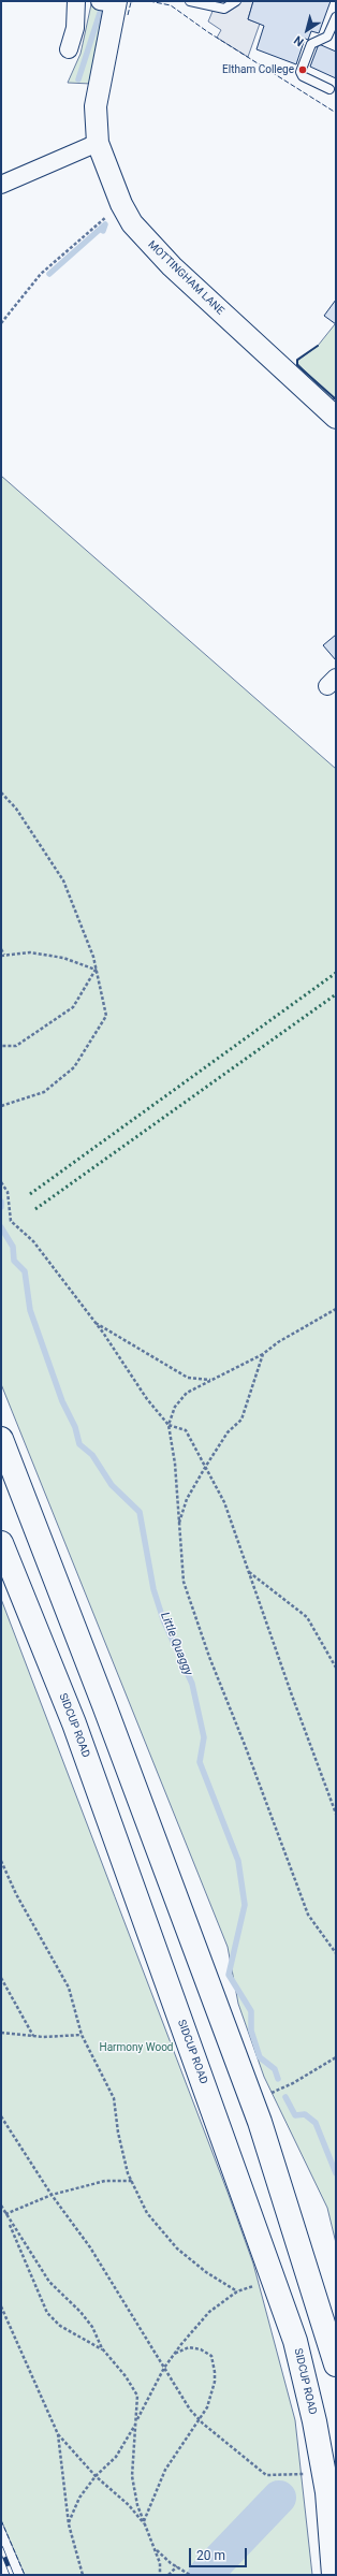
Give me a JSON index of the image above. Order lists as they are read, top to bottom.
{
  "streets": {
    "highway": ["SIDCUP ROAD"],
    "street": ["MOTTINGHAM LANE"]
  },
  "water": ["Little Quaggy"],
  "parks": ["Harmony Wood"],
  "places": ["Eltham College"],
  "scale_bar": "20 m",
  "north": "bottom left"
}
